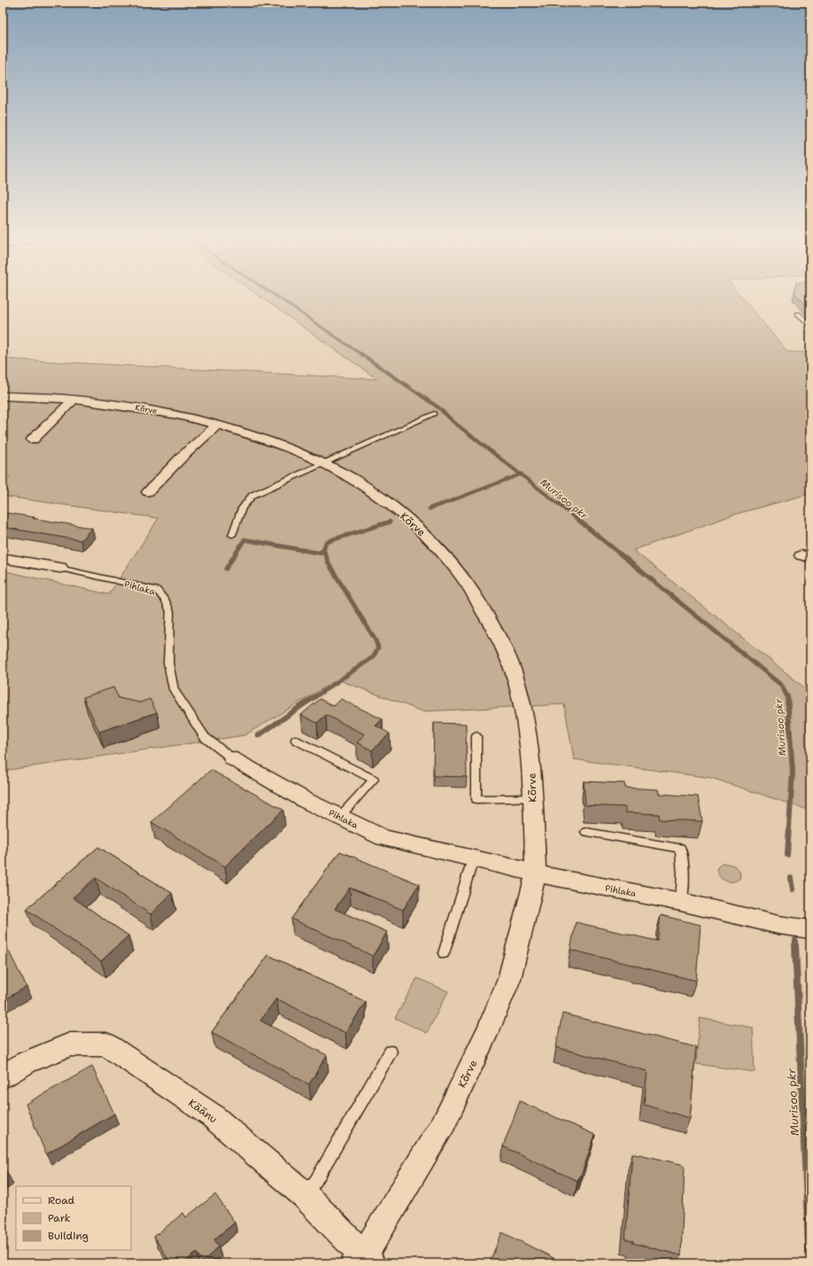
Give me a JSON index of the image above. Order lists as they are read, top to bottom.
{
  "streets": {
    "street": ["Kõrve", "Pihlaka", "Käänu"]
  },
  "crossings": [
    ["Kõrve", "Pihlaka"],
    ["Kõrve", "Käänu"]
  ],
  "water": ["Murisoo pkr"],
  "legend": ["Road", "Park", "Building"]
}
